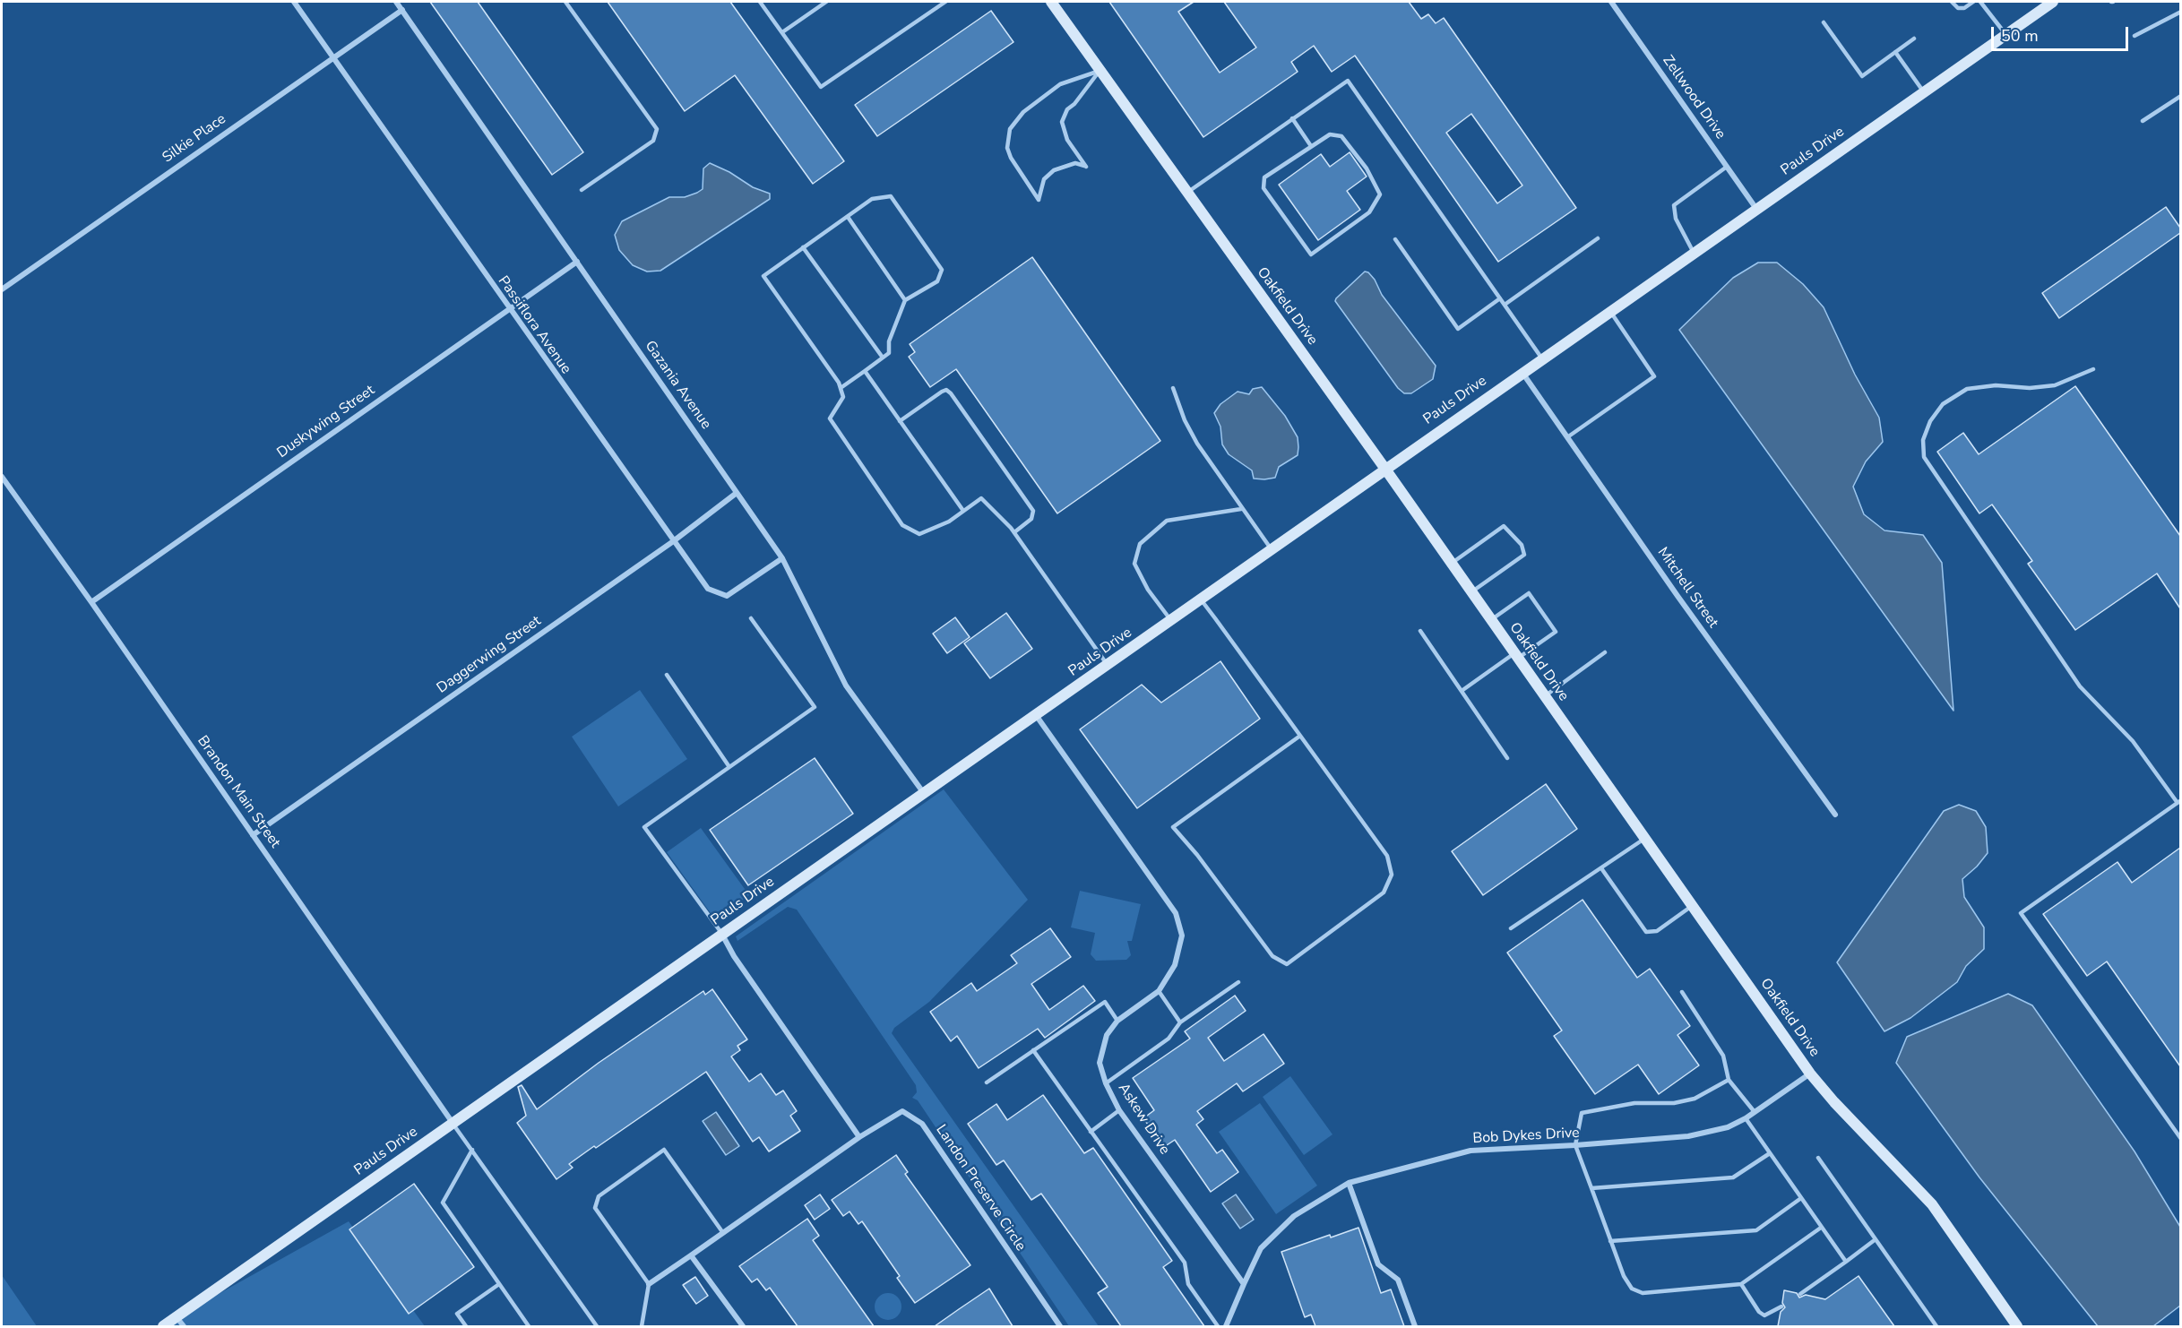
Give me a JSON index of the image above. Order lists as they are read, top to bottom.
{
  "streets": {
    "street": [
      "Zellwood Drive",
      "Silkie Place",
      "Pauls Drive",
      "Oakfield Drive",
      "Passiflora Avenue",
      "Gazania Avenue",
      "Duskywing Street",
      "Mitchell Street",
      "Daggerwing Street",
      "Brandon Main Street",
      "Askew Drive",
      "Bob Dykes Drive",
      "Landon Preserve Circle"
    ]
  },
  "crossings": [
    ["Zellwood Drive", "Pauls Drive"],
    ["Silkie Place", "Passiflora Avenue"],
    ["Silkie Place", "Gazania Avenue"],
    ["Pauls Drive", "Oakfield Drive"],
    ["Pauls Drive", "Gazania Avenue"],
    ["Pauls Drive", "Mitchell Street"],
    ["Pauls Drive", "Brandon Main Street"],
    ["Pauls Drive", "Askew Drive"],
    ["Oakfield Drive", "Bob Dykes Drive"],
    ["Passiflora Avenue", "Gazania Avenue"],
    ["Passiflora Avenue", "Duskywing Street"],
    ["Passiflora Avenue", "Daggerwing Street"],
    ["Gazania Avenue", "Duskywing Street"],
    ["Gazania Avenue", "Daggerwing Street"],
    ["Duskywing Street", "Brandon Main Street"],
    ["Daggerwing Street", "Brandon Main Street"],
    ["Askew Drive", "Bob Dykes Drive"]
  ],
  "scale_bar": "50 m"
}
